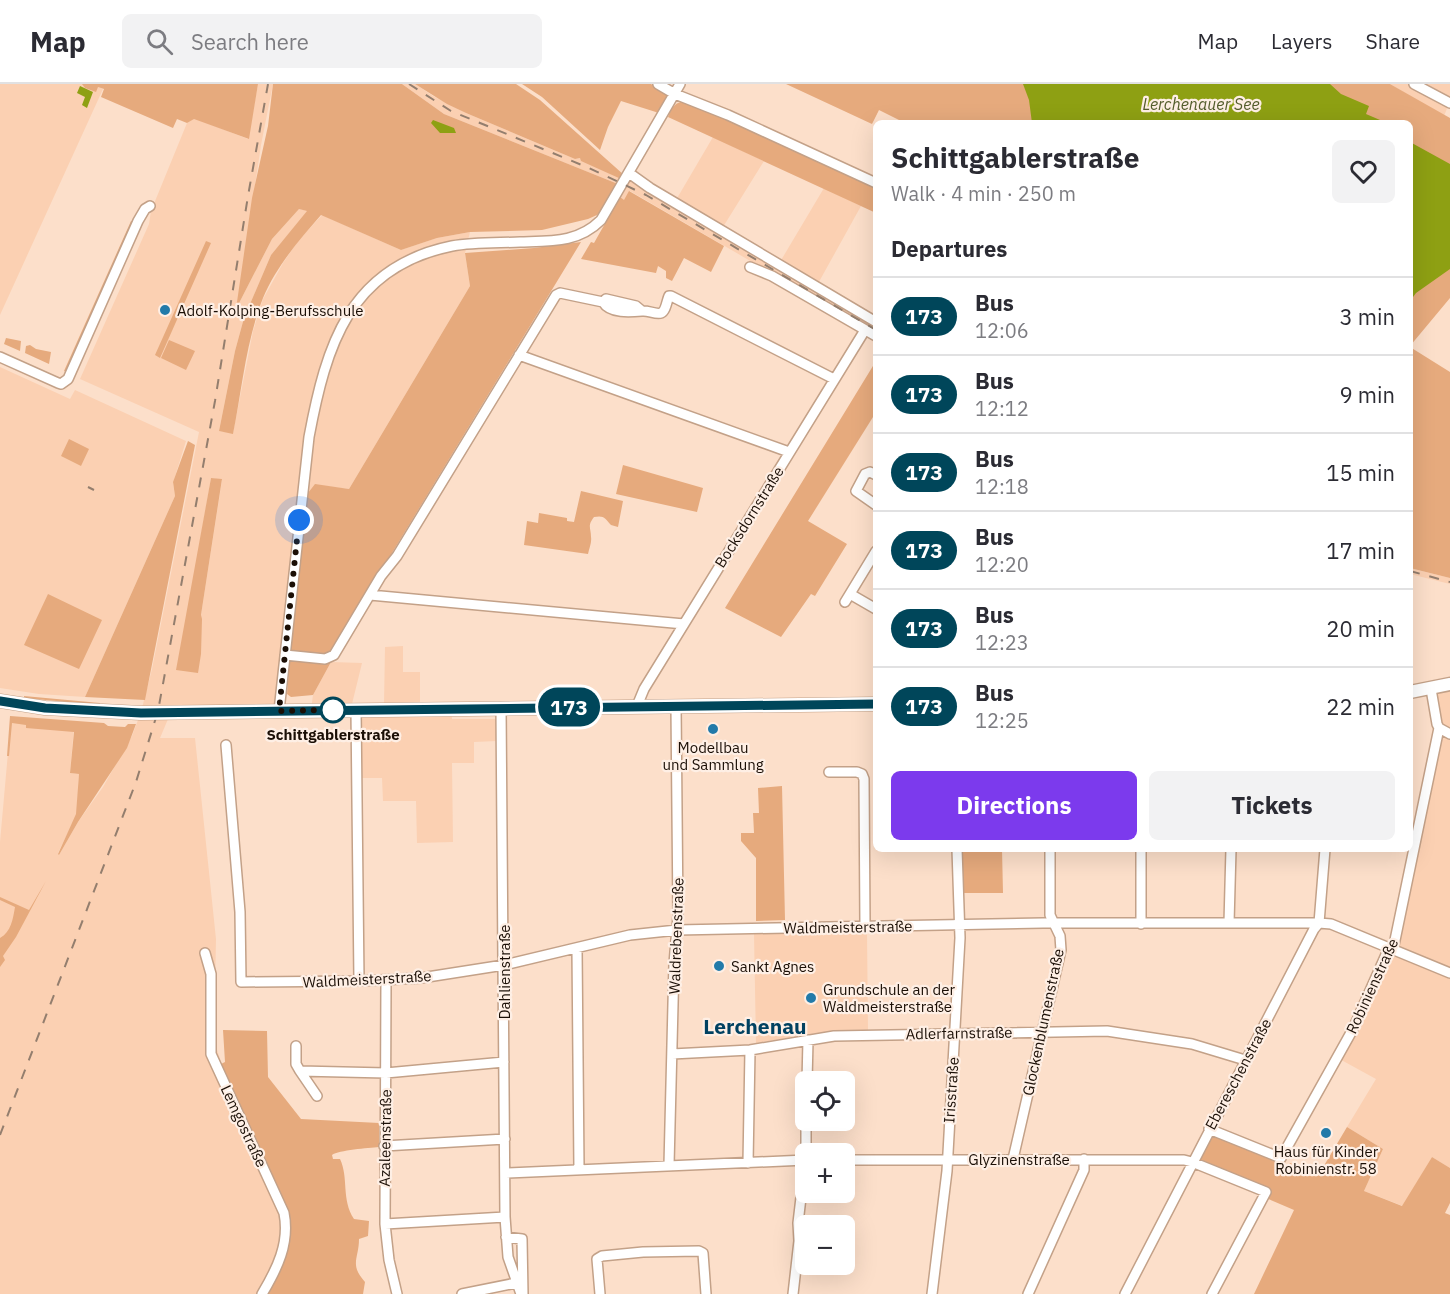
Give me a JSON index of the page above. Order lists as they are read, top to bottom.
{
  "streets": {
    "street": [
      "Bocksdornstraße",
      "Waldmeisterstraße",
      "Waldrebenstraße",
      "Dahlienstraße",
      "Robinienstraße",
      "Glockenblumenstraße",
      "Adlerfarnstraße",
      "Ebereschenstraße",
      "Irisstraße",
      "Lemgostraße",
      "Azaleenstraße",
      "Glyzinenstraße"
    ]
  },
  "crossings": [
    ["Waldmeisterstraße", "Waldrebenstraße"],
    ["Waldmeisterstraße", "Dahlienstraße"],
    ["Waldmeisterstraße", "Robinienstraße"],
    ["Waldmeisterstraße", "Glockenblumenstraße"],
    ["Waldmeisterstraße", "Ebereschenstraße"],
    ["Waldmeisterstraße", "Irisstraße"],
    ["Waldmeisterstraße", "Azaleenstraße"],
    ["Waldrebenstraße", "Adlerfarnstraße"],
    ["Robinienstraße", "Ebereschenstraße"],
    ["Glockenblumenstraße", "Adlerfarnstraße"],
    ["Glockenblumenstraße", "Glyzinenstraße"],
    ["Adlerfarnstraße", "Ebereschenstraße"],
    ["Adlerfarnstraße", "Irisstraße"],
    ["Ebereschenstraße", "Glyzinenstraße"],
    ["Irisstraße", "Glyzinenstraße"]
  ],
  "districts": ["Lerchenau"],
  "water": ["Lerchenauer See"],
  "places": [
    "Adolf-Kolping-Berufsschule",
    "Schittgablerstraße",
    "Modellbau und Sammlung",
    "Sankt Agnes",
    "Grundschule an der Waldmeisterstraße",
    "Haus für Kinder Robinienstr. 58"
  ],
  "lines": ["bus line 173"],
  "page": {
    "header": "Map",
    "search": "Search here",
    "nav": ["Map", "Layers", "Share"],
    "on_map": "173",
    "heading": [
      ["Schittgablerstraße", "Walk · 4 min · 250 m"],
      "Departures"
    ],
    "list": [
      {
        "mark": "173",
        "name": "Bus",
        "note": "12:06",
        "value": "3 min"
      },
      {
        "mark": "173",
        "name": "Bus",
        "note": "12:12",
        "value": "9 min"
      },
      {
        "mark": "173",
        "name": "Bus",
        "note": "12:18",
        "value": "15 min"
      },
      {
        "mark": "173",
        "name": "Bus",
        "note": "12:20",
        "value": "17 min"
      },
      {
        "mark": "173",
        "name": "Bus",
        "note": "12:23",
        "value": "20 min"
      },
      {
        "mark": "173",
        "name": "Bus",
        "note": "12:25",
        "value": "22 min"
      }
    ],
    "buttons": ["Directions", "Tickets"],
    "map_buttons": ["+", "−"]
  }
}
